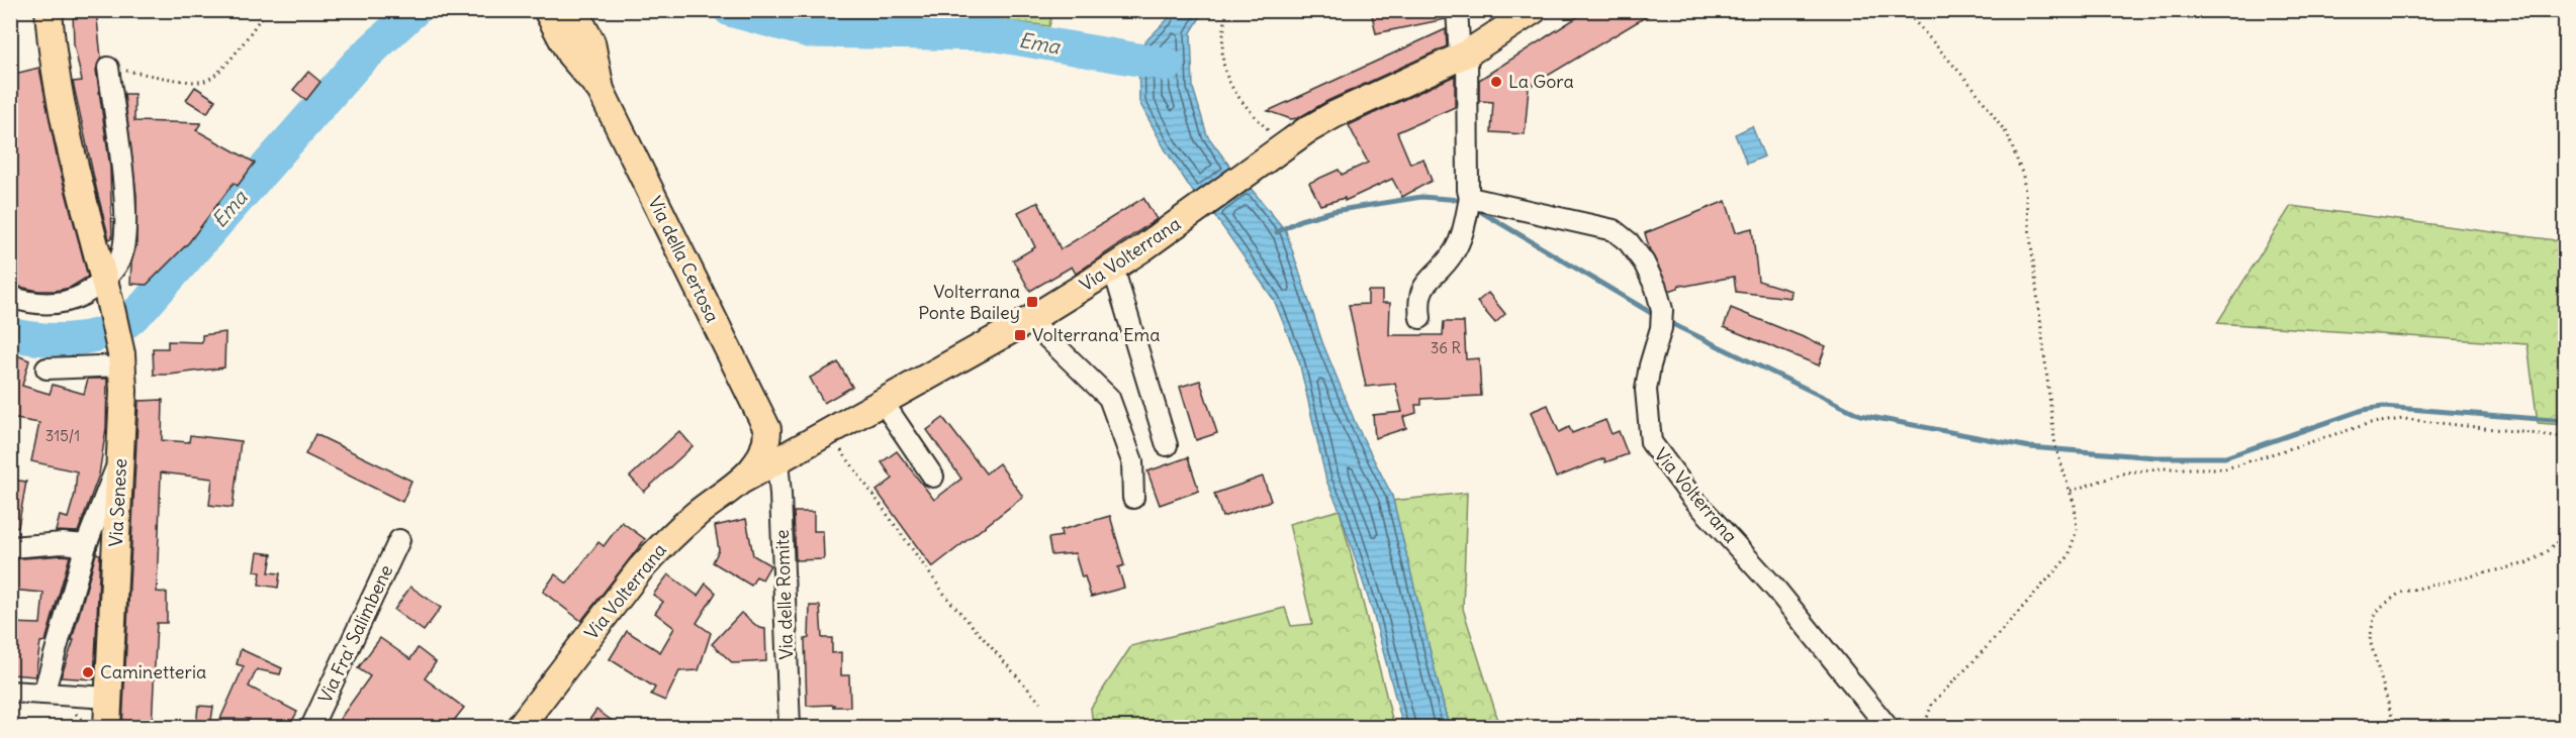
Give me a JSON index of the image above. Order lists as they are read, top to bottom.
{
  "streets": {
    "main road": ["Via Volterrana", "Via della Certosa", "Via Senese"],
    "street": ["Via delle Romite", "Via Fra' Salimbene"]
  },
  "crossings": [
    ["Via Volterrana", "Via della Certosa"],
    ["Via Volterrana", "Via delle Romite"],
    ["Via della Certosa", "Via delle Romite"]
  ],
  "water": ["Ema"],
  "places": {
    "other": ["La Gora", "Caminetteria"],
    "transit": ["Volterrana Ponte Bailey", "Volterrana Ema"]
  },
  "house_numbers": ["36 R", "315/1"]
}
